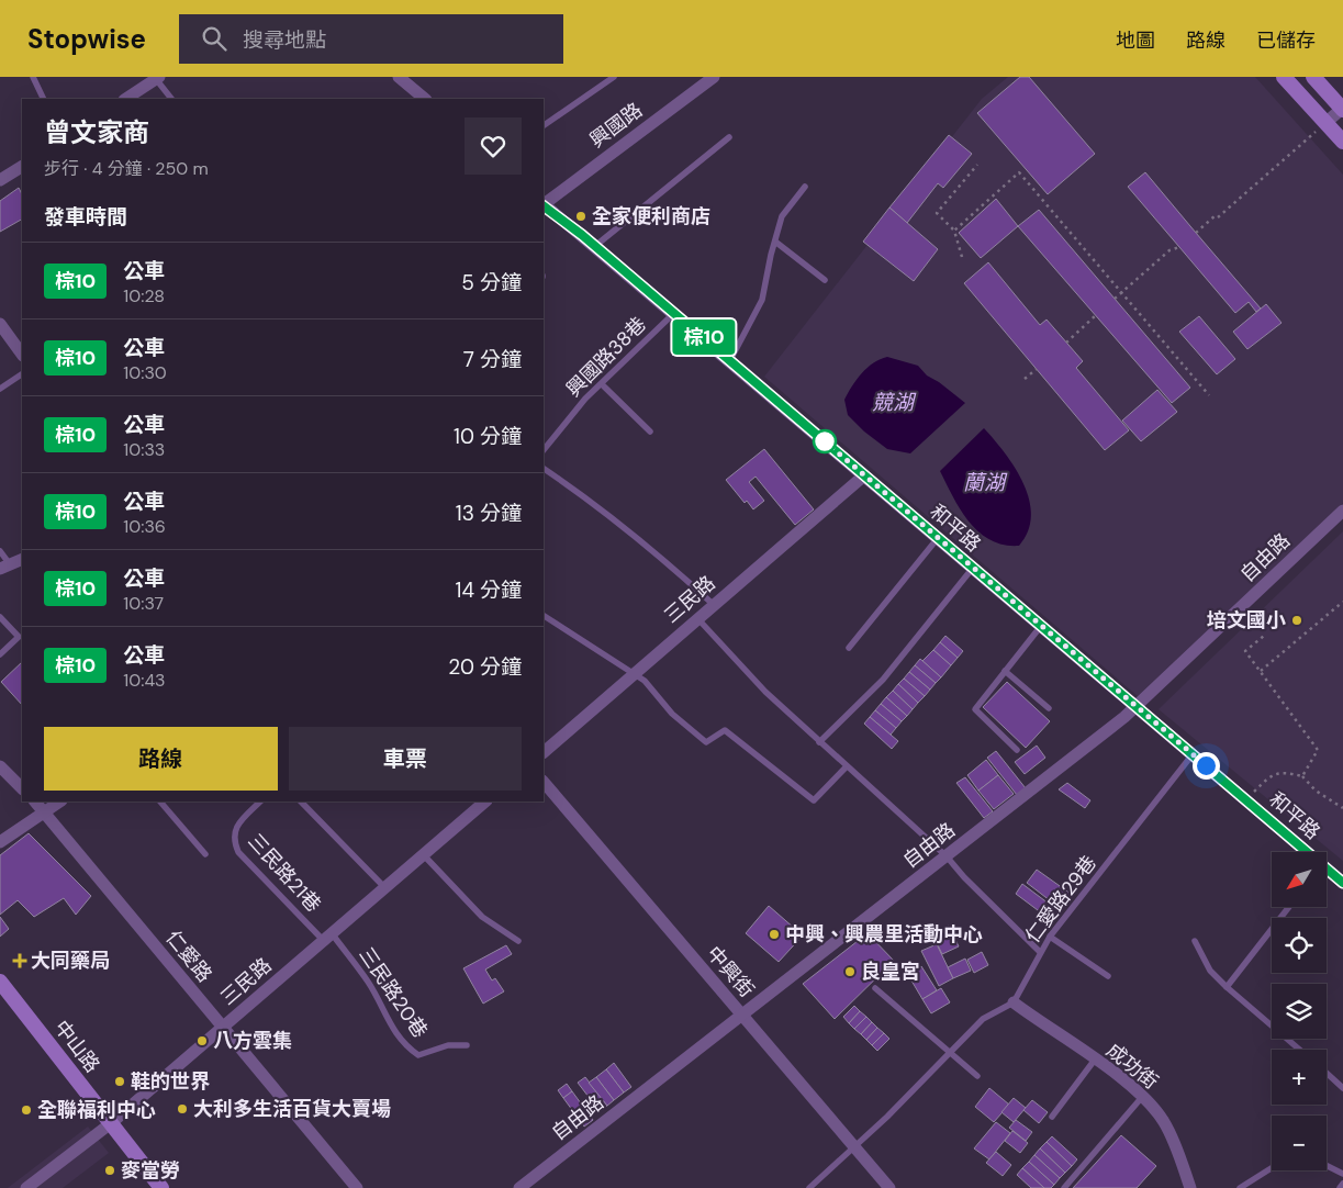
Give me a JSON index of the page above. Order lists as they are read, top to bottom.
{
  "streets": {
    "main road": ["中山路"],
    "street": [
      "興國路",
      "和平路",
      "自由路",
      "三民路",
      "仁愛路",
      "中興街",
      "成功街"
    ],
    "lane": [
      "興國路38巷",
      "三民路21巷",
      "仁愛路29巷",
      "三民路20巷"
    ]
  },
  "crossings": [
    ["興國路38巷", "和平路"],
    ["和平路", "自由路"],
    ["和平路", "三民路"],
    ["和平路", "仁愛路29巷"],
    ["自由路", "中興街"],
    ["三民路", "三民路21巷"],
    ["三民路", "仁愛路"],
    ["三民路", "三民路20巷"],
    ["三民路", "中山路"],
    ["三民路21巷", "三民路20巷"],
    ["仁愛路29巷", "成功街"]
  ],
  "water": ["競湖", "蘭湖"],
  "places": {
    "other": [
      "全家便利商店",
      "培文國小",
      "中興、興農里活動中心",
      "良皇宮",
      "八方雲集",
      "鞋的世界",
      "大利多生活百貨大賣場",
      "全聯福利中心",
      "麥當勞"
    ],
    "health": ["大同藥局"]
  },
  "lines": ["bus line 棕10"],
  "north": "bottom left",
  "page": {
    "header": "Stopwise",
    "search": "搜尋地點",
    "nav": ["地圖", "路線", "已儲存"],
    "on_map": "棕10",
    "heading": [
      ["曾文家商", "步行 · 4 分鐘 · 250 m"],
      "發車時間"
    ],
    "list": [
      {
        "mark": "棕10",
        "name": "公車",
        "note": "10:28",
        "value": "5 分鐘"
      },
      {
        "mark": "棕10",
        "name": "公車",
        "note": "10:30",
        "value": "7 分鐘"
      },
      {
        "mark": "棕10",
        "name": "公車",
        "note": "10:33",
        "value": "10 分鐘"
      },
      {
        "mark": "棕10",
        "name": "公車",
        "note": "10:36",
        "value": "13 分鐘"
      },
      {
        "mark": "棕10",
        "name": "公車",
        "note": "10:37",
        "value": "14 分鐘"
      },
      {
        "mark": "棕10",
        "name": "公車",
        "note": "10:43",
        "value": "20 分鐘"
      }
    ],
    "buttons": ["路線", "車票"],
    "map_buttons": ["+", "−"]
  }
}
